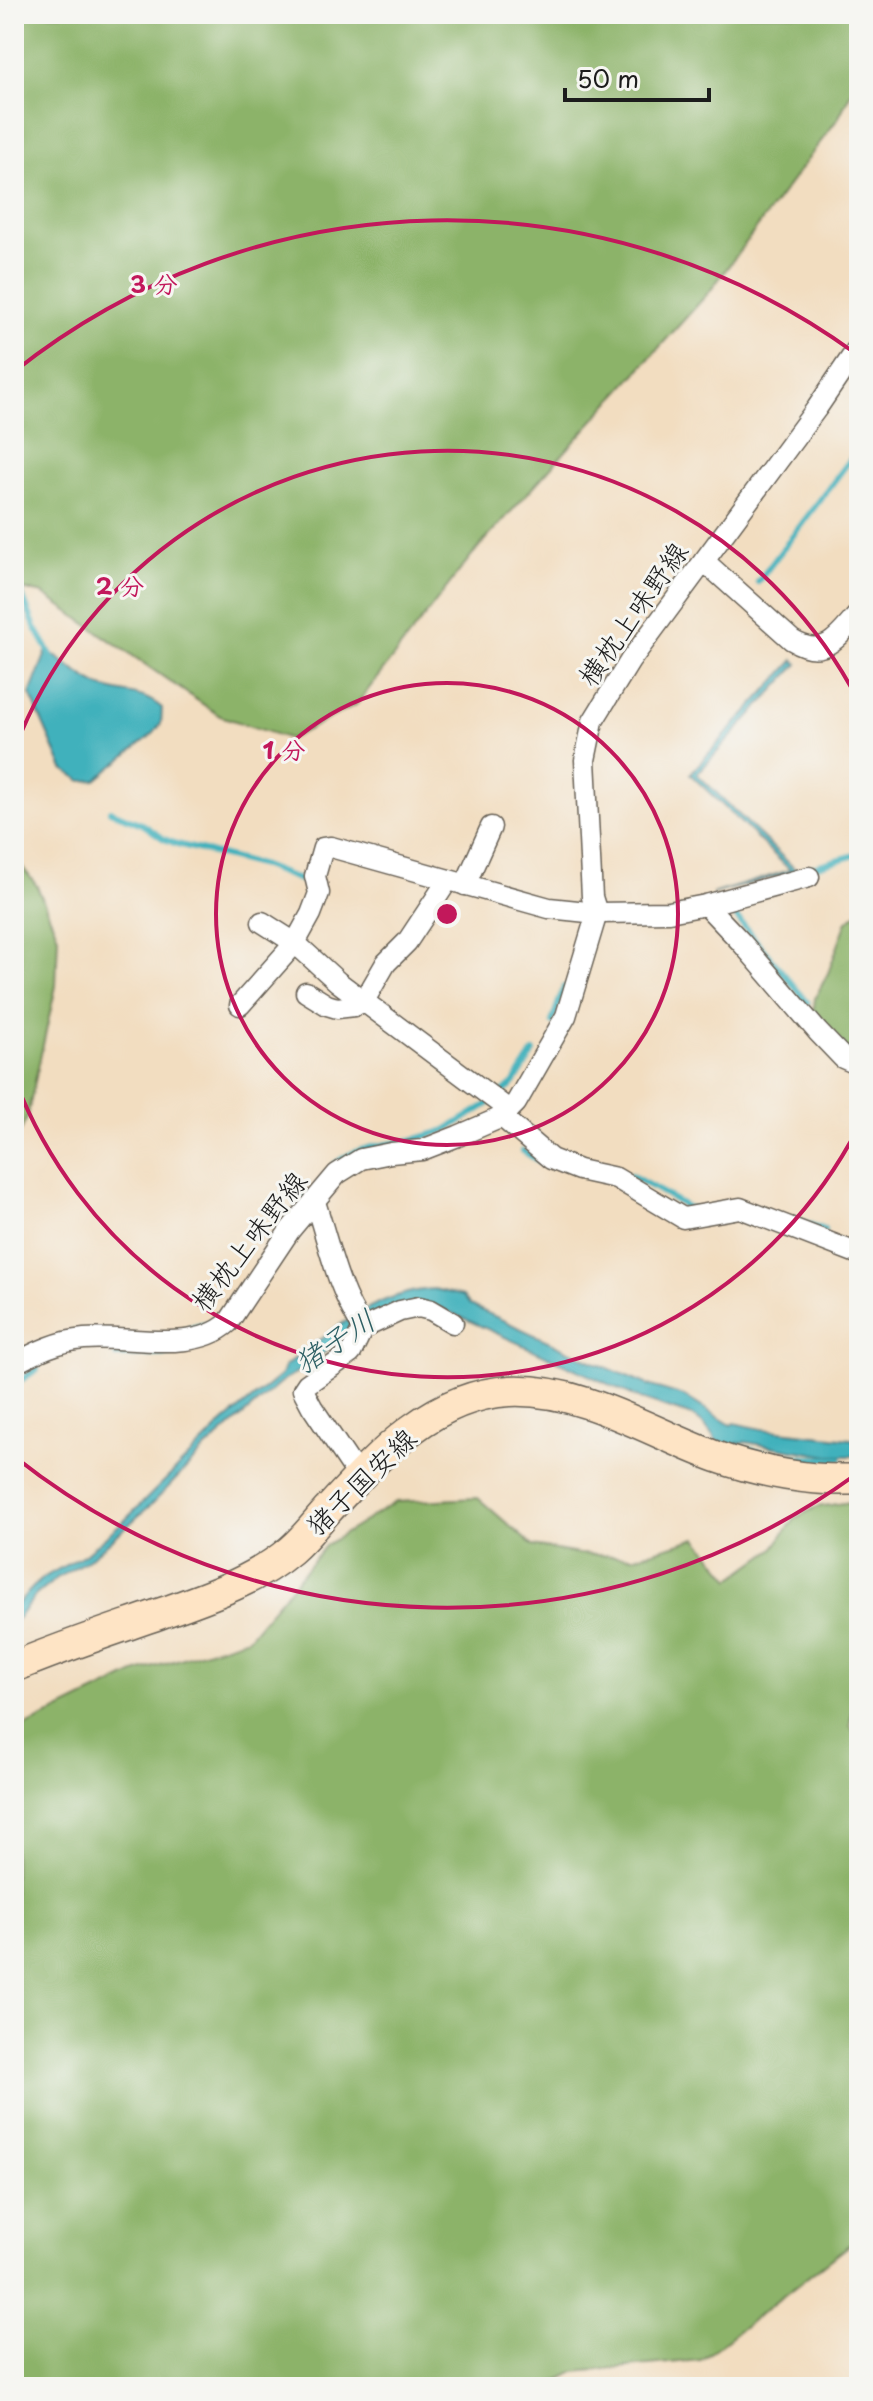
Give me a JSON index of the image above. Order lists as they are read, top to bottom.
{
  "streets": {
    "main road": ["猪子国安線"],
    "street": ["横枕上味野線"]
  },
  "water": ["猪子川"],
  "scale_bar": "50 m",
  "rings": ["3 分", "2 分", "1 分"]
}
